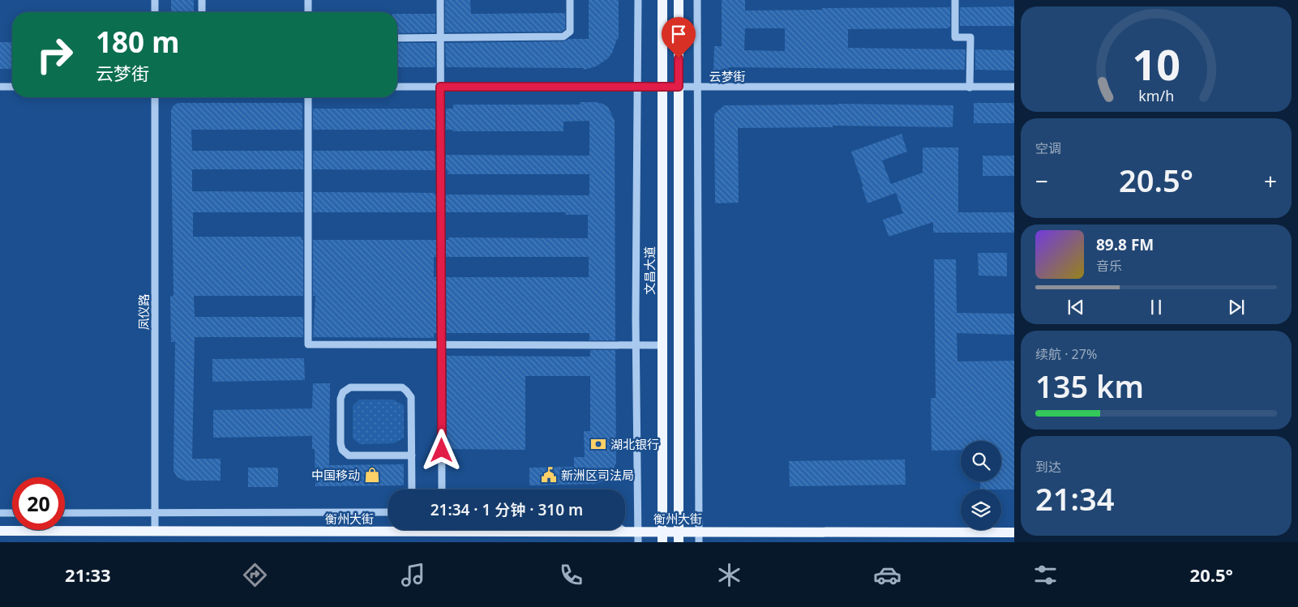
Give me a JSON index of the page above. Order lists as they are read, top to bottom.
{
  "streets": {
    "main road": ["文昌大道", "衡州大街"],
    "street": ["云梦街", "凤仪路"]
  },
  "crossings": [
    ["云梦街", "文昌大道"],
    ["文昌大道", "衡州大街"],
    ["凤仪路", "衡州大街"]
  ],
  "places": {
    "bank": ["湖北银行"],
    "shop": ["中国移动"],
    "public building": ["新洲区司法局"]
  },
  "page": {
    "turn": ["180 m", "云梦街"],
    "tile": [
      "空调",
      ["续航 · 27%", "135 km"],
      ["到达", "21:34"]
    ],
    "heat": ["−", "20.5°", "+"],
    "song": ["89.8 FM", "音乐"],
    "limit": "20",
    "trip": "21:34 · 1 分钟 · 310 m",
    "tabs": ["21:33", "20.5°"],
    "gauge": ["10", "km/h"]
  }
}
